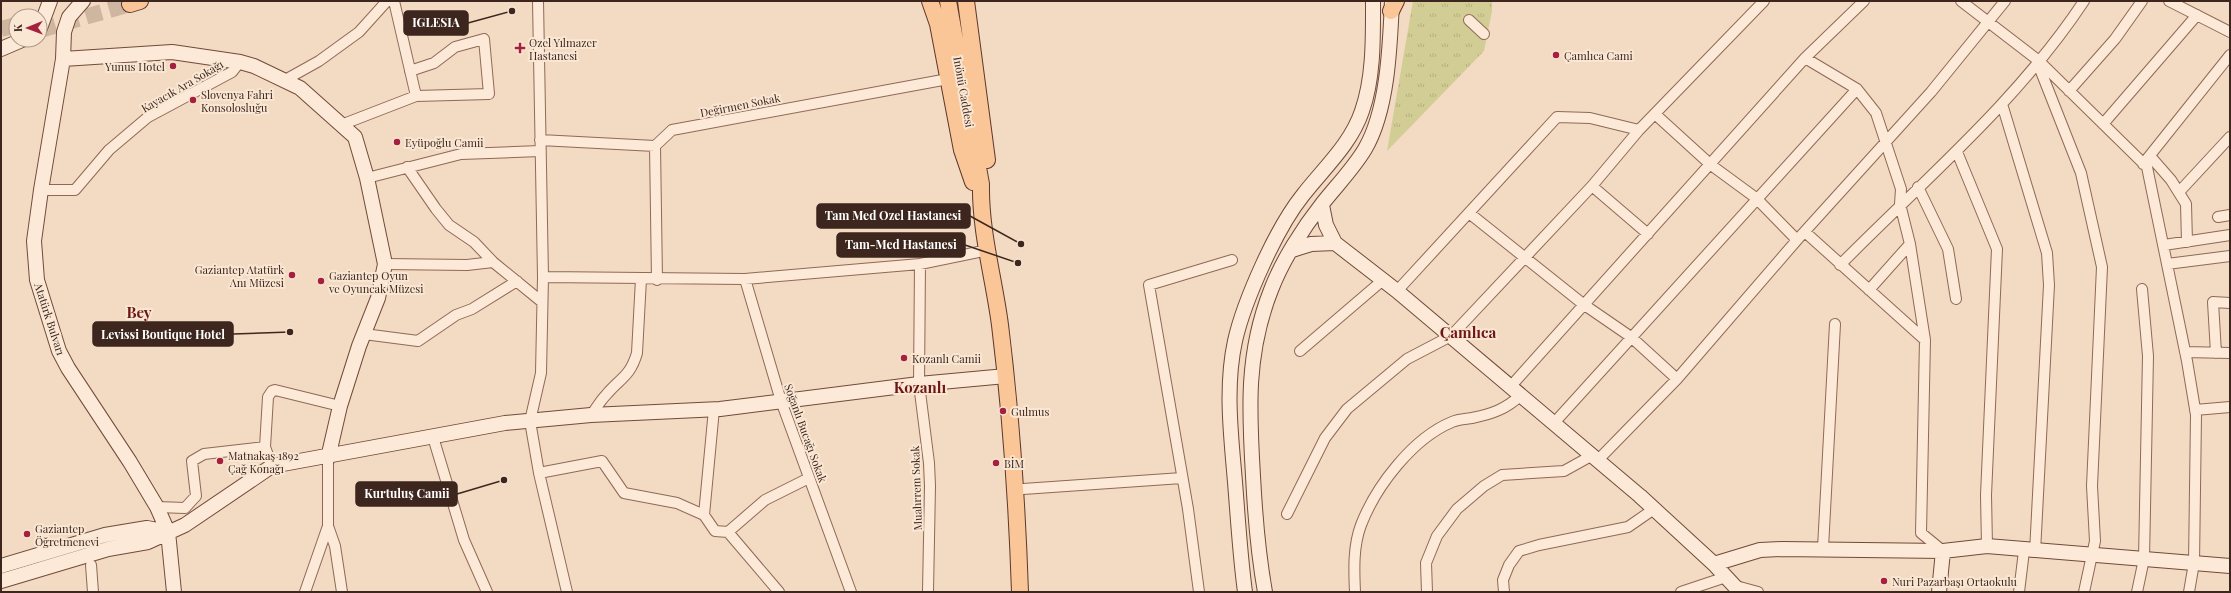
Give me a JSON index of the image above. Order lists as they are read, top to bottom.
{
  "streets": {
    "main road": ["Inönü Caddesi"],
    "street": [
      "Kayacık Ara Sokağı",
      "Değirmen Sokak",
      "Atatürk Bulvarı",
      "Soğanlı Bucağı Sokak",
      "Muahrrem Sokak"
    ]
  },
  "crossings": [
    ["Kayacık Ara Sokağı", "Atatürk Bulvarı"]
  ],
  "districts": ["Bey", "Çamlıca", "Kozanlı"],
  "places": {
    "other": [
      "IGLESIA",
      "Çamlıca Cami",
      "Yunus Hotel",
      "Slovenya Fahri Konsolosluğu",
      "Eyüpoğlu Camii",
      "Tam Med Ozel Hastanesi",
      "Tam-Med Hastanesi",
      "Gaziantep Atatürk Anı Müzesi",
      "Gaziantep Oyun ve Oyuncak Müzesi",
      "Levissi Boutique Hotel",
      "Kozanlı Camii",
      "Gulmus",
      "Matnakaş 1892 Çağ Konağı",
      "BİM",
      "Kurtuluş Camii",
      "Gaziantep Öğretmenevi",
      "Nuri Pazarbaşı Ortaokulu"
    ],
    "health": ["Ozel Yılmazer Hastanesi"]
  },
  "north": "left"
}
